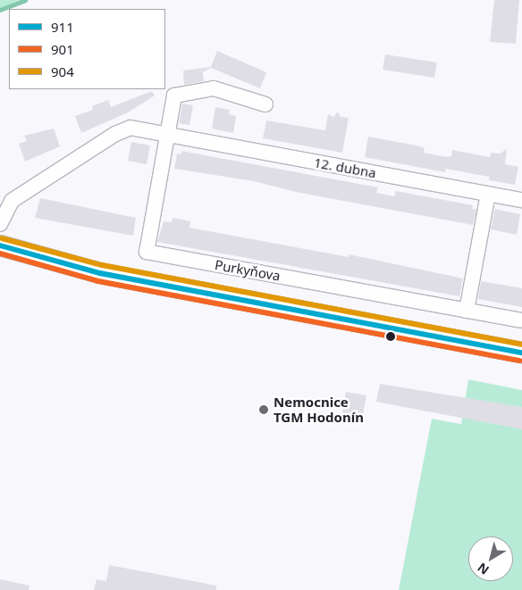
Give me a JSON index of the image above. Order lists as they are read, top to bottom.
{
  "streets": {
    "street": ["12. dubna", "Purkyňova"]
  },
  "crossings": [
    ["12. dubna", "Purkyňova"]
  ],
  "places": ["Nemocnice TGM Hodonín"],
  "lines": ["transit line 904", "transit line 911", "transit line 901"],
  "legend": ["911", "901", "904"],
  "north": "bottom left"
}
